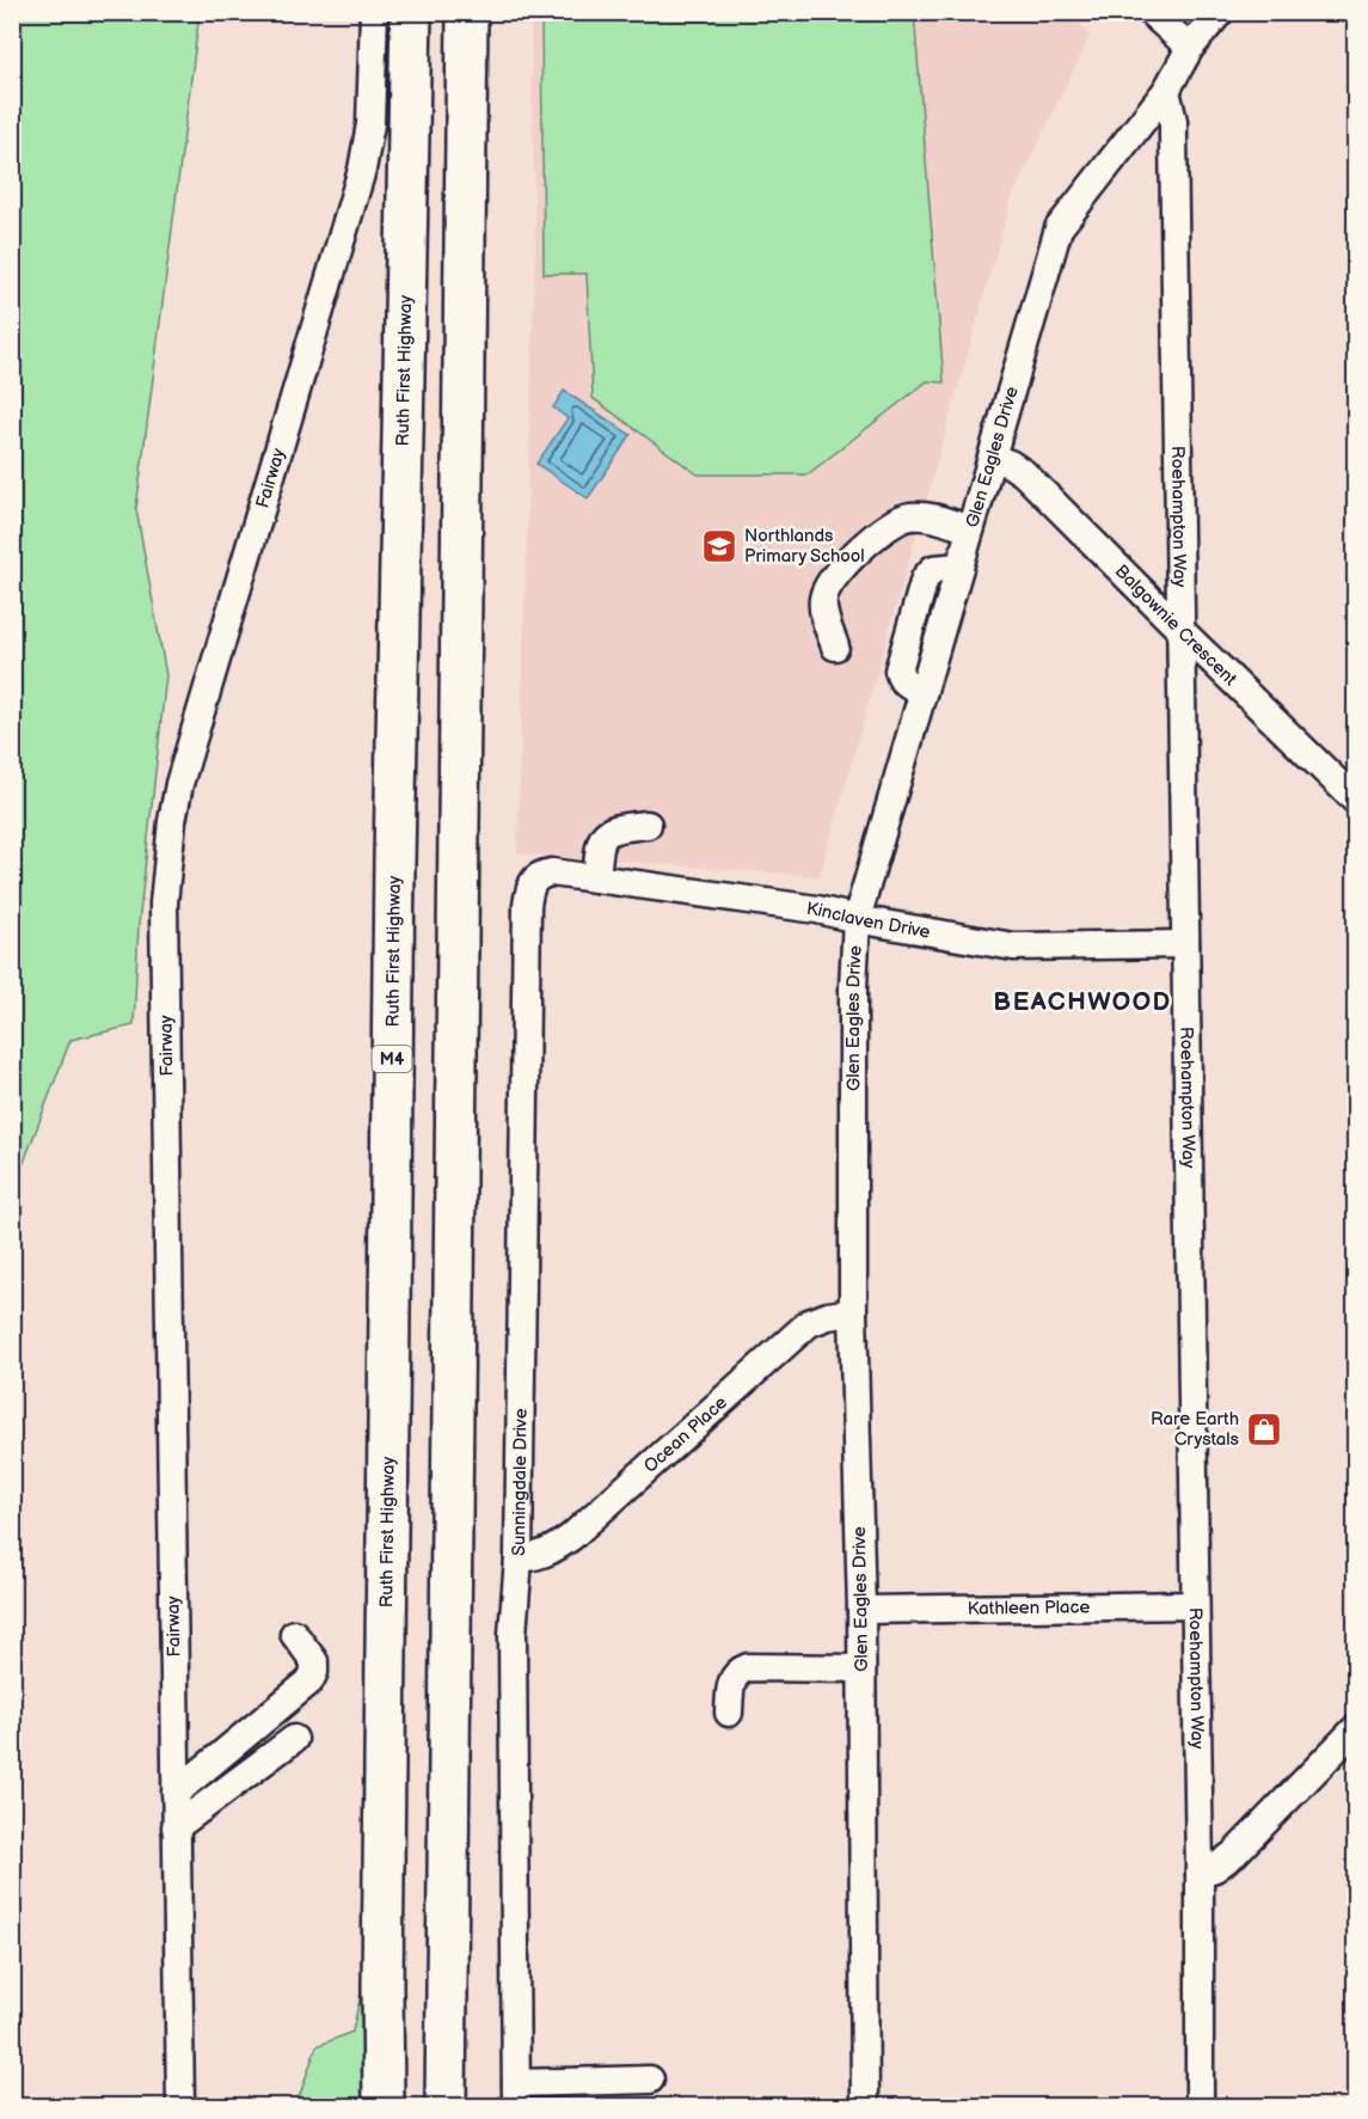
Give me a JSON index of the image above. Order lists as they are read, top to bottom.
{
  "streets": {
    "highway": ["Ruth First Highway", "M4"],
    "street": [
      "Glen Eagles Drive",
      "Fairway",
      "Roehampton Way",
      "Balgownie Crescent",
      "Kinclaven Drive",
      "Ocean Place",
      "Sunningdale Drive",
      "Kathleen Place"
    ]
  },
  "crossings": [
    ["Glen Eagles Drive", "Roehampton Way"],
    ["Glen Eagles Drive", "Balgownie Crescent"],
    ["Glen Eagles Drive", "Kinclaven Drive"],
    ["Glen Eagles Drive", "Ocean Place"],
    ["Glen Eagles Drive", "Kathleen Place"],
    ["Roehampton Way", "Balgownie Crescent"],
    ["Roehampton Way", "Kinclaven Drive"],
    ["Roehampton Way", "Kathleen Place"],
    ["Kinclaven Drive", "Sunningdale Drive"],
    ["Ocean Place", "Sunningdale Drive"]
  ],
  "districts": ["BEACHWOOD"],
  "places": {
    "school or university": ["Northlands Primary School"],
    "shop": ["Rare Earth Crystals"]
  }
}
